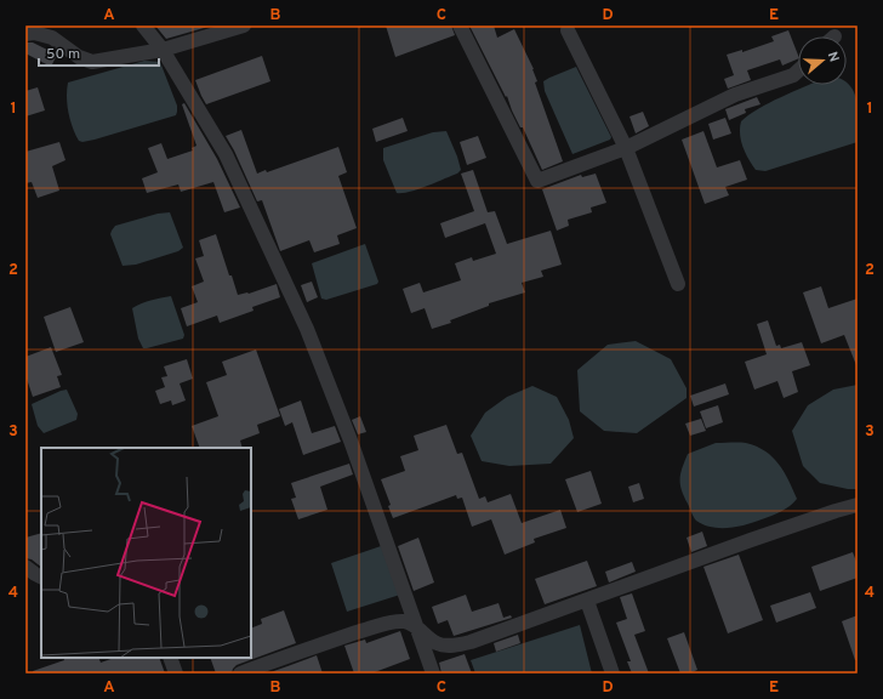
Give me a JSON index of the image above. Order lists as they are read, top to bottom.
{
  "scale_bar": "50 m",
  "north": "right",
  "grid": {
    "columns": [
      "A",
      "B",
      "C",
      "D",
      "E"
    ],
    "rows": [
      "1",
      "2",
      "3",
      "4"
    ]
  }
}
